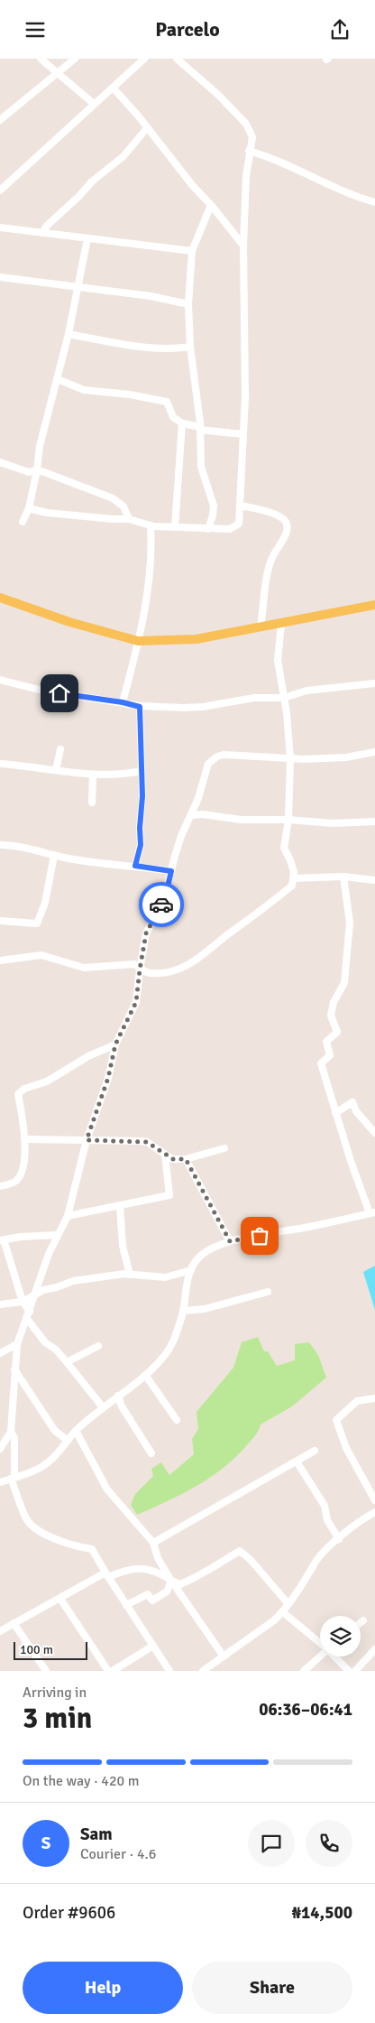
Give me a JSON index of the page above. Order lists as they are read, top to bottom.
{
  "scale_bar": "100 m",
  "page": {
    "header": "Parcelo",
    "scale": "100 m",
    "heading": ["3 min", "Arriving in", "06:36–06:41"],
    "panel": [
      "Sam",
      "Courier · 4.6",
      "Order #9606",
      "₦14,500"
    ],
    "bar": "On the way · 420 m",
    "round": "S",
    "buttons": ["Help", "Share"]
  }
}
